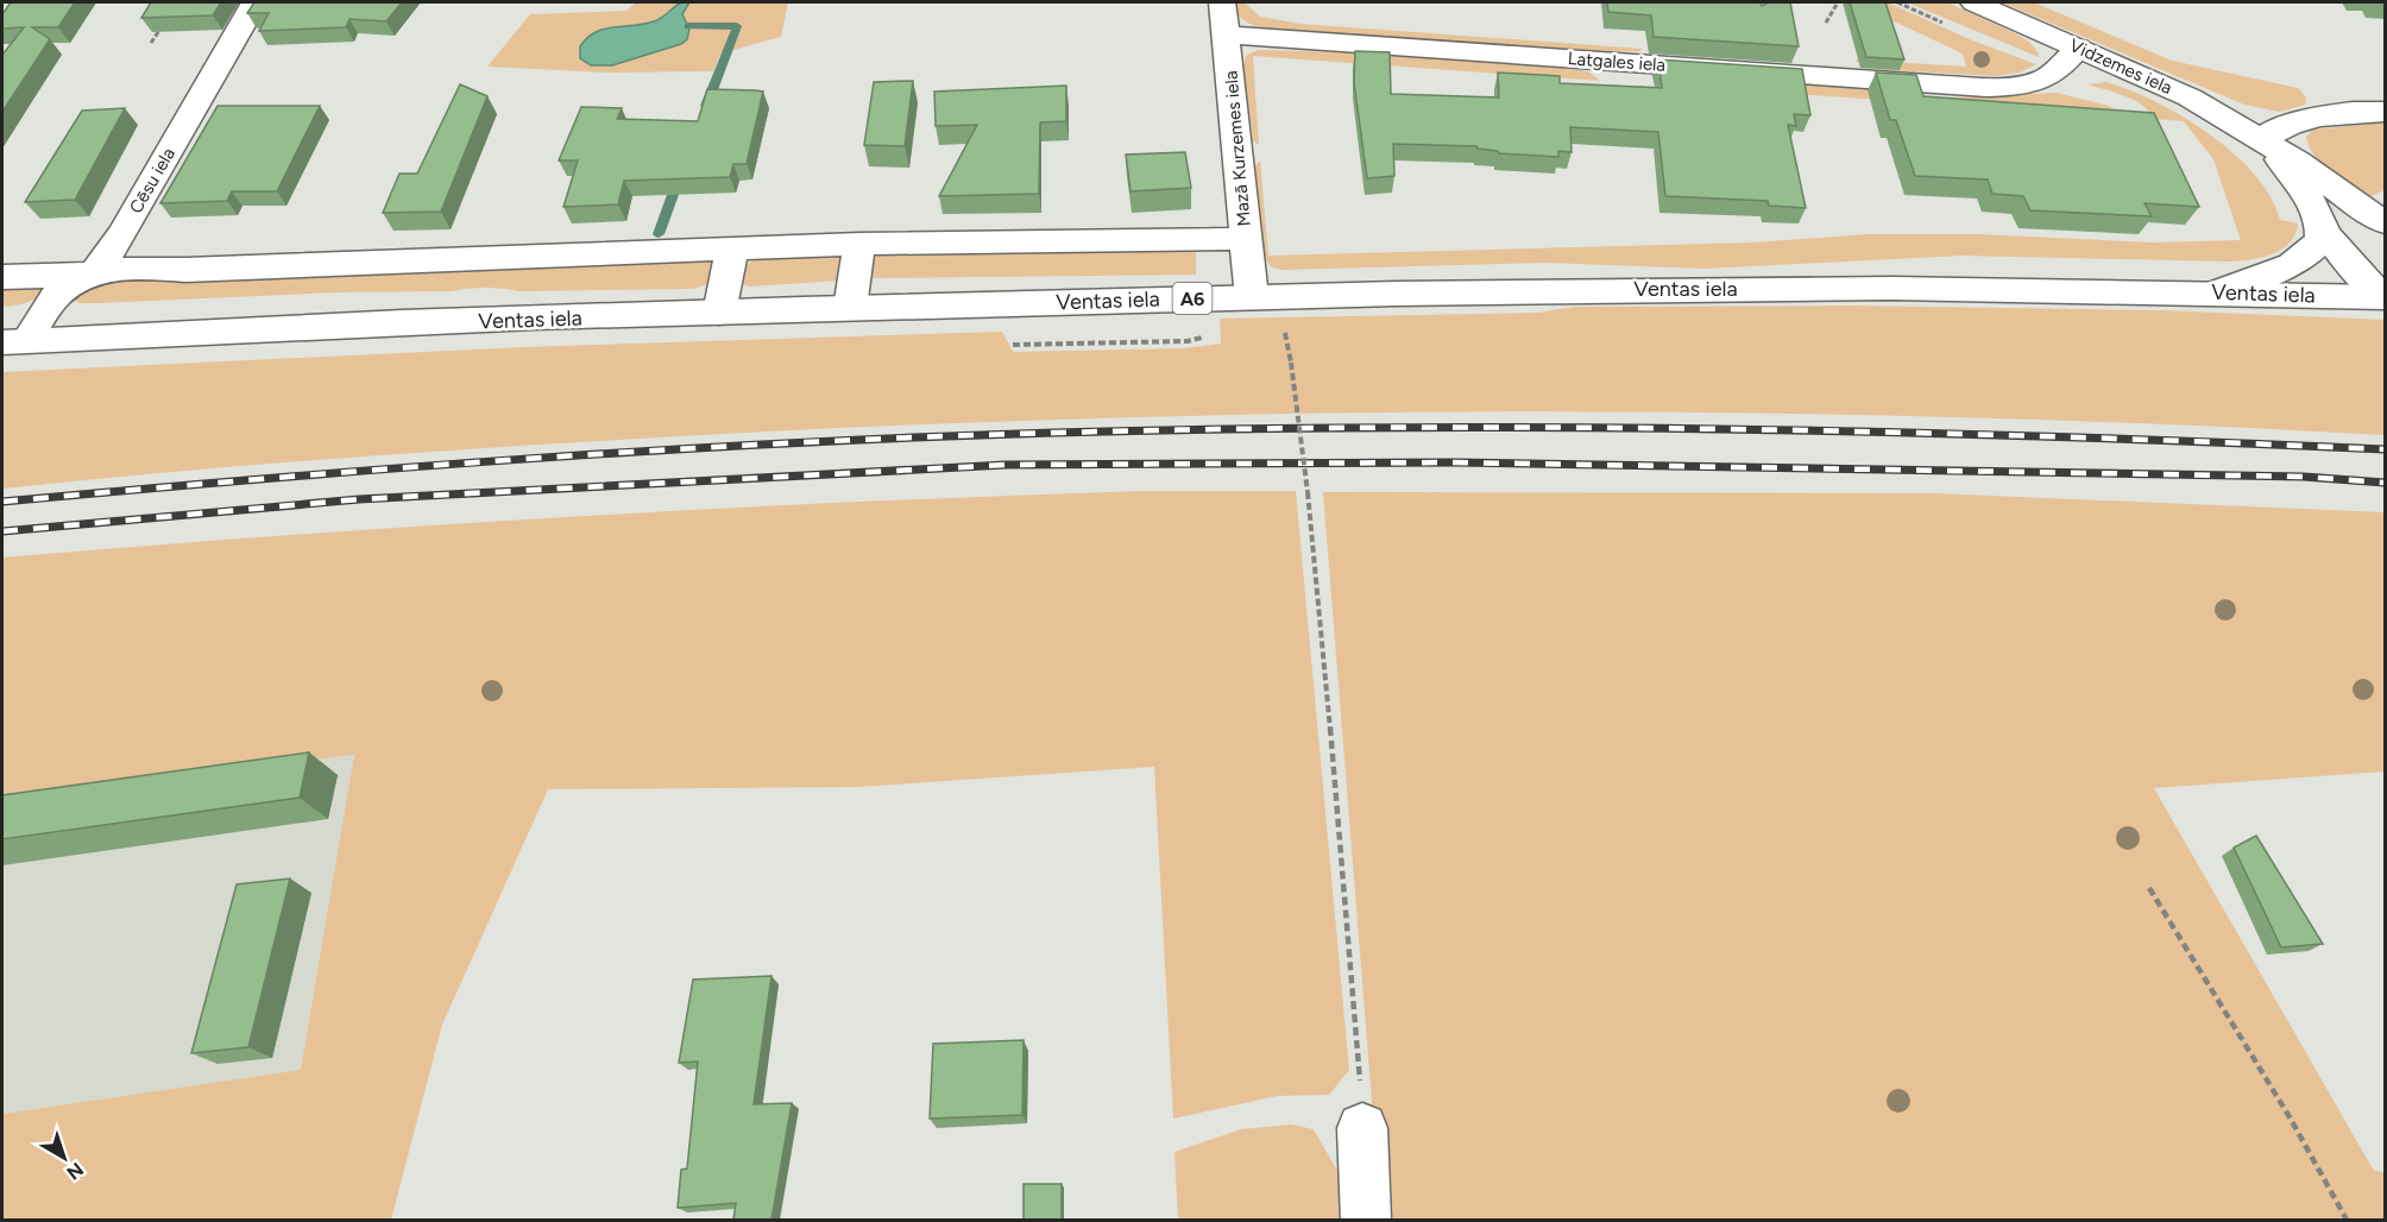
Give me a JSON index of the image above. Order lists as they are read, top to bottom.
{
  "streets": {
    "main road": [
      "Latgales iela",
      "Vidzemes iela",
      "Mazā Kurzemes iela",
      "Cēsu iela",
      "Ventas iela",
      "A6"
    ]
  },
  "crossings": [
    ["Latgales iela", "Vidzemes iela"],
    ["Latgales iela", "Mazā Kurzemes iela"],
    ["Mazā Kurzemes iela", "Ventas iela"],
    ["Cēsu iela", "Ventas iela"]
  ],
  "north": "bottom right"
}
